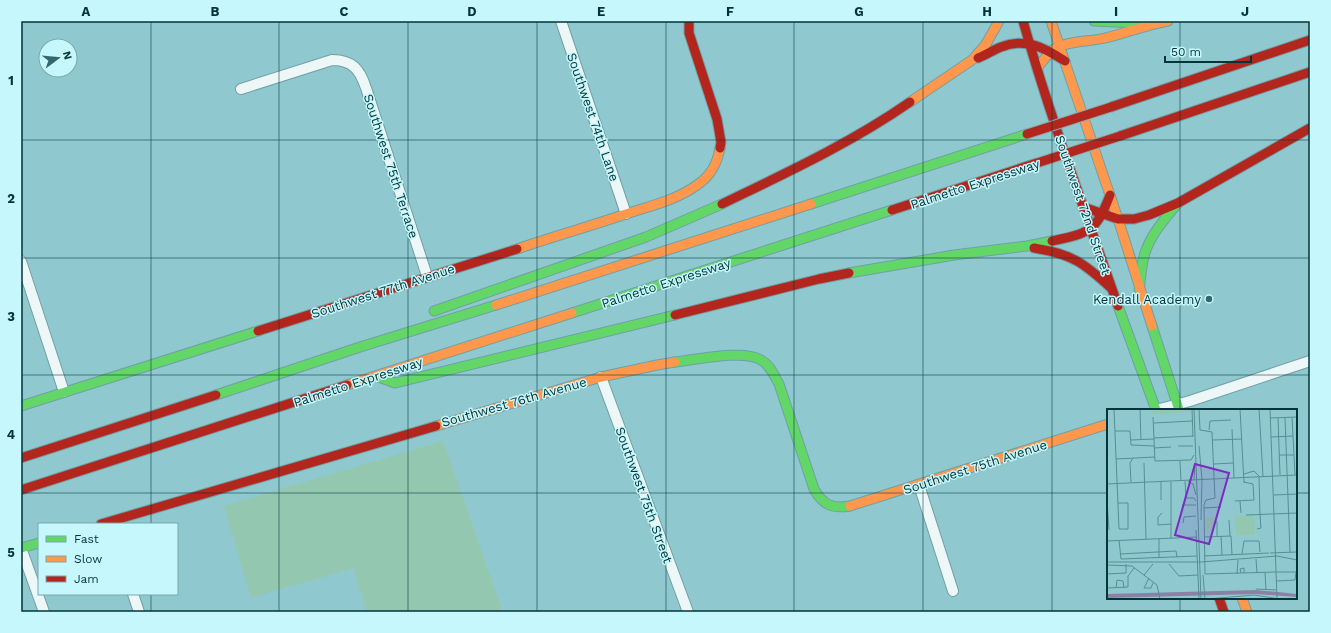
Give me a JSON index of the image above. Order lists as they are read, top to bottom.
{
  "streets": {
    "main road": [
      "Palmetto Expressway",
      "Southwest 72nd Street",
      "Southwest 77th Avenue",
      "Southwest 76th Avenue",
      "Southwest 75th Avenue"
    ],
    "street": ["Southwest 74th Lane", "Southwest 75th Terrace", "Southwest 75th Street"]
  },
  "crossings": [
    ["Southwest 74th Lane", "Southwest 77th Avenue"],
    ["Southwest 75th Terrace", "Southwest 77th Avenue"],
    ["Southwest 76th Avenue", "Southwest 75th Avenue"],
    ["Southwest 76th Avenue", "Southwest 75th Street"]
  ],
  "places": ["Kendall Academy"],
  "legend": ["Fast", "Slow", "Jam"],
  "scale_bar": "50 m",
  "north": "right",
  "grid": {
    "columns": [
      "A",
      "B",
      "C",
      "D",
      "E",
      "F",
      "G",
      "H",
      "I",
      "J"
    ],
    "rows": [
      "1",
      "2",
      "3",
      "4",
      "5"
    ]
  }
}
